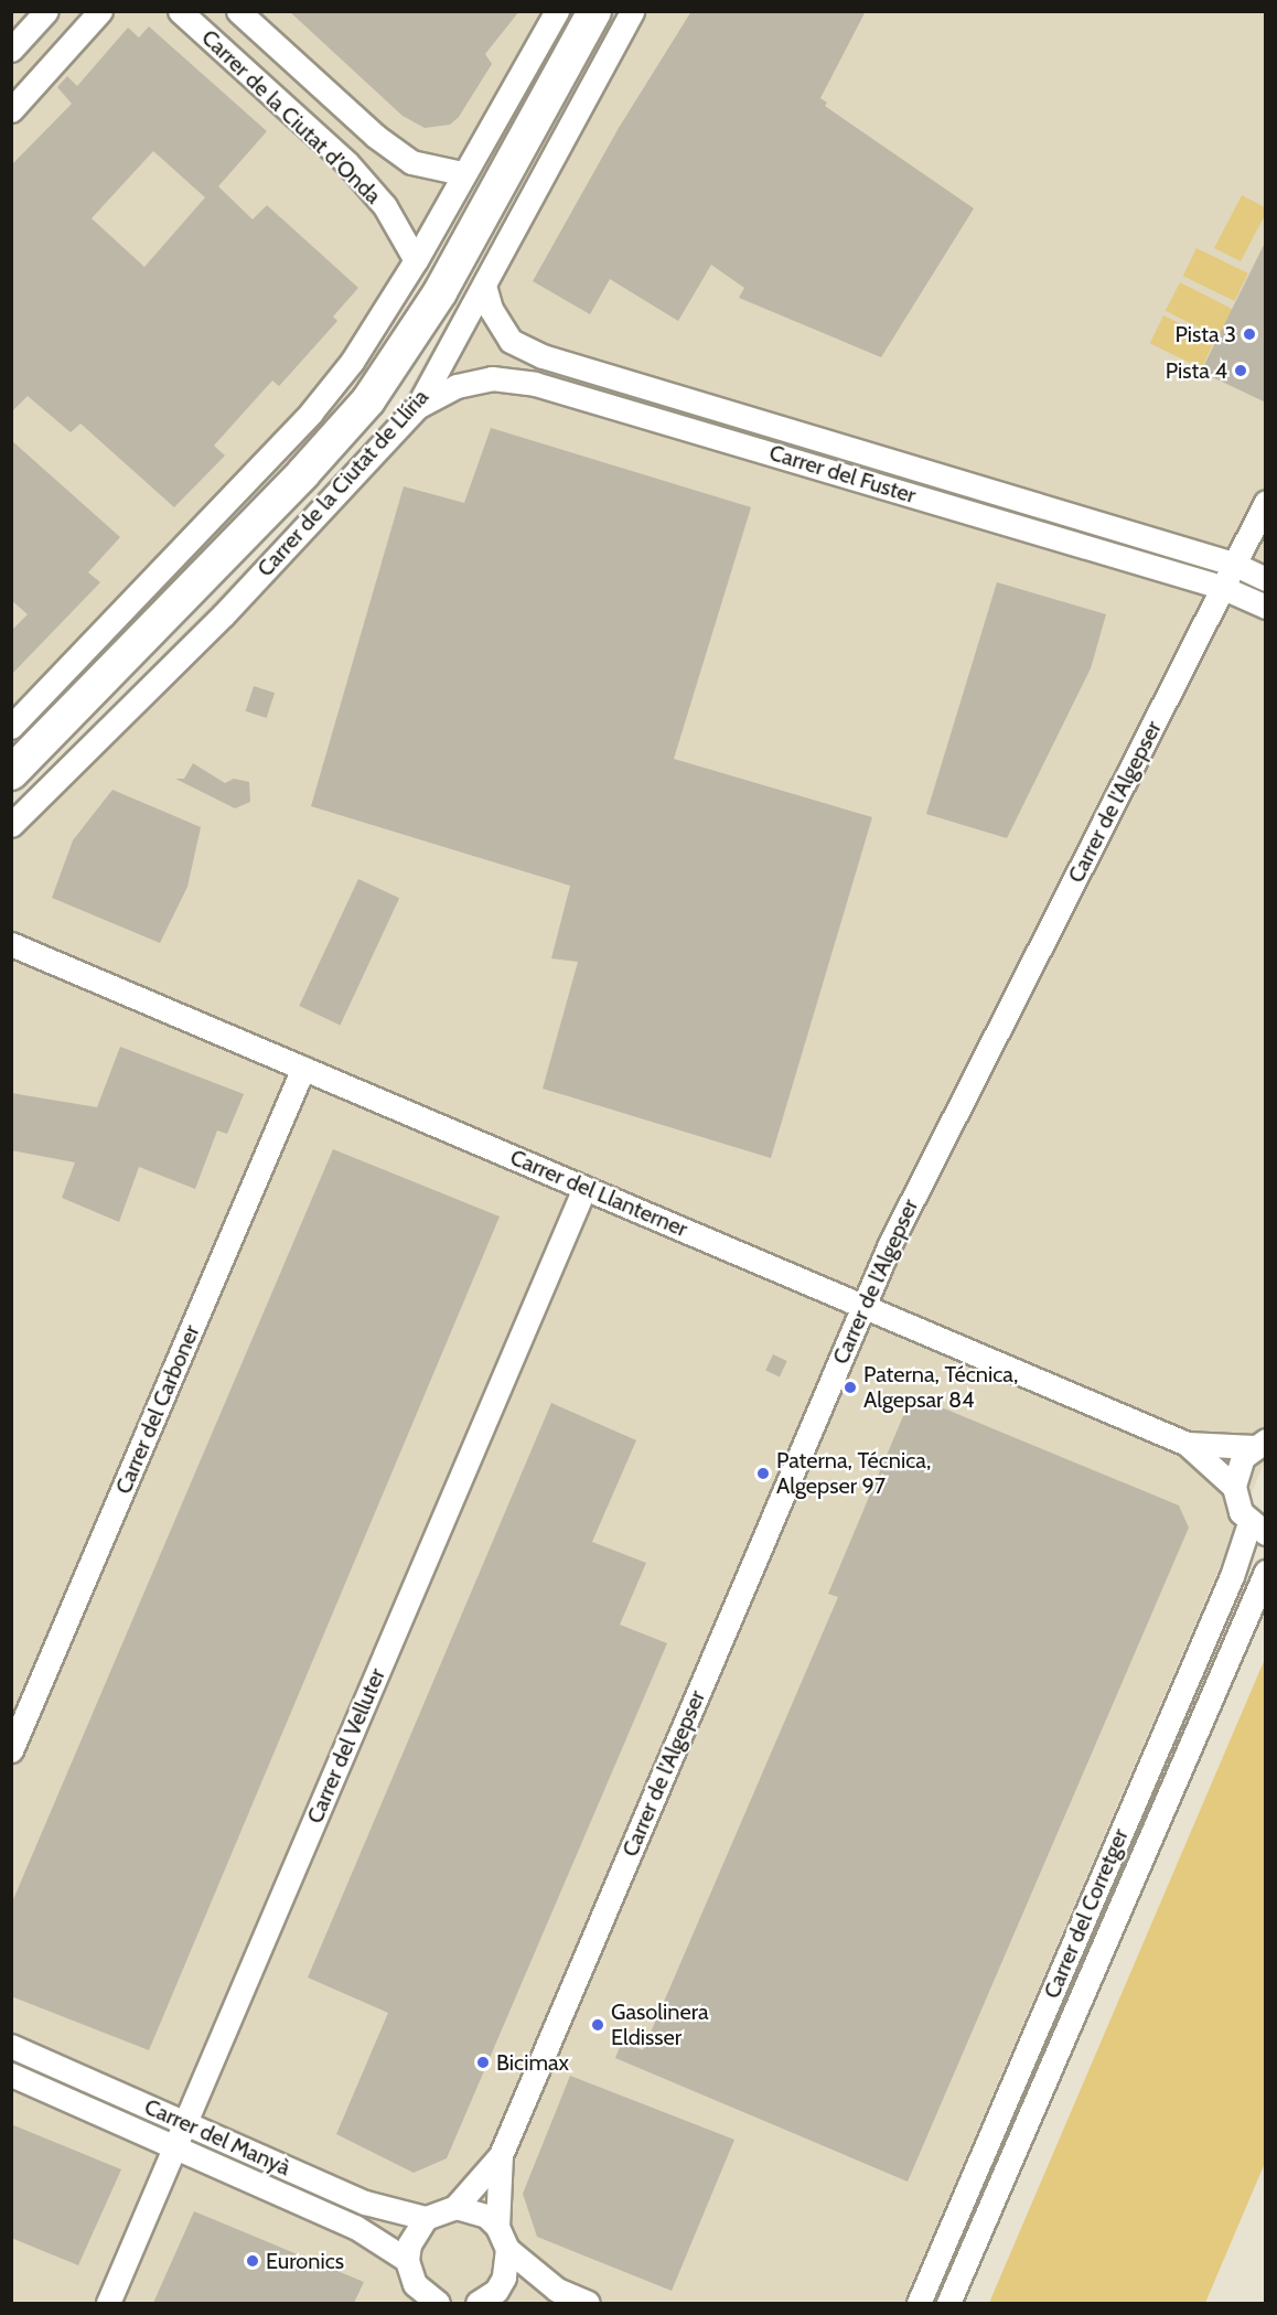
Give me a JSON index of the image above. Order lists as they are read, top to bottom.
{
  "streets": {
    "street": [
      "Carrer de la Ciutat d’Onda",
      "Carrer del Fuster",
      "Carrer de la Ciutat de Llíria",
      "Carrer de l'Algepser",
      "Carrer del Llanterner",
      "Carrer del Carboner",
      "Carrer del Velluter",
      "Carrer del Corretger",
      "Carrer del Manyà"
    ]
  },
  "crossings": [
    ["Carrer del Fuster", "Carrer de la Ciutat de Llíria"],
    ["Carrer del Fuster", "Carrer de l'Algepser"],
    ["Carrer de l'Algepser", "Carrer del Llanterner"],
    ["Carrer del Llanterner", "Carrer del Carboner"],
    ["Carrer del Llanterner", "Carrer del Velluter"],
    ["Carrer del Velluter", "Carrer del Manyà"]
  ],
  "places": [
    "Pista 3",
    "Pista 4",
    "Paterna, Técnica, Algepsar 84",
    "Paterna, Técnica, Algepser 97",
    "Gasolinera Eldisser",
    "Bicimax",
    "Euronics"
  ]
}
